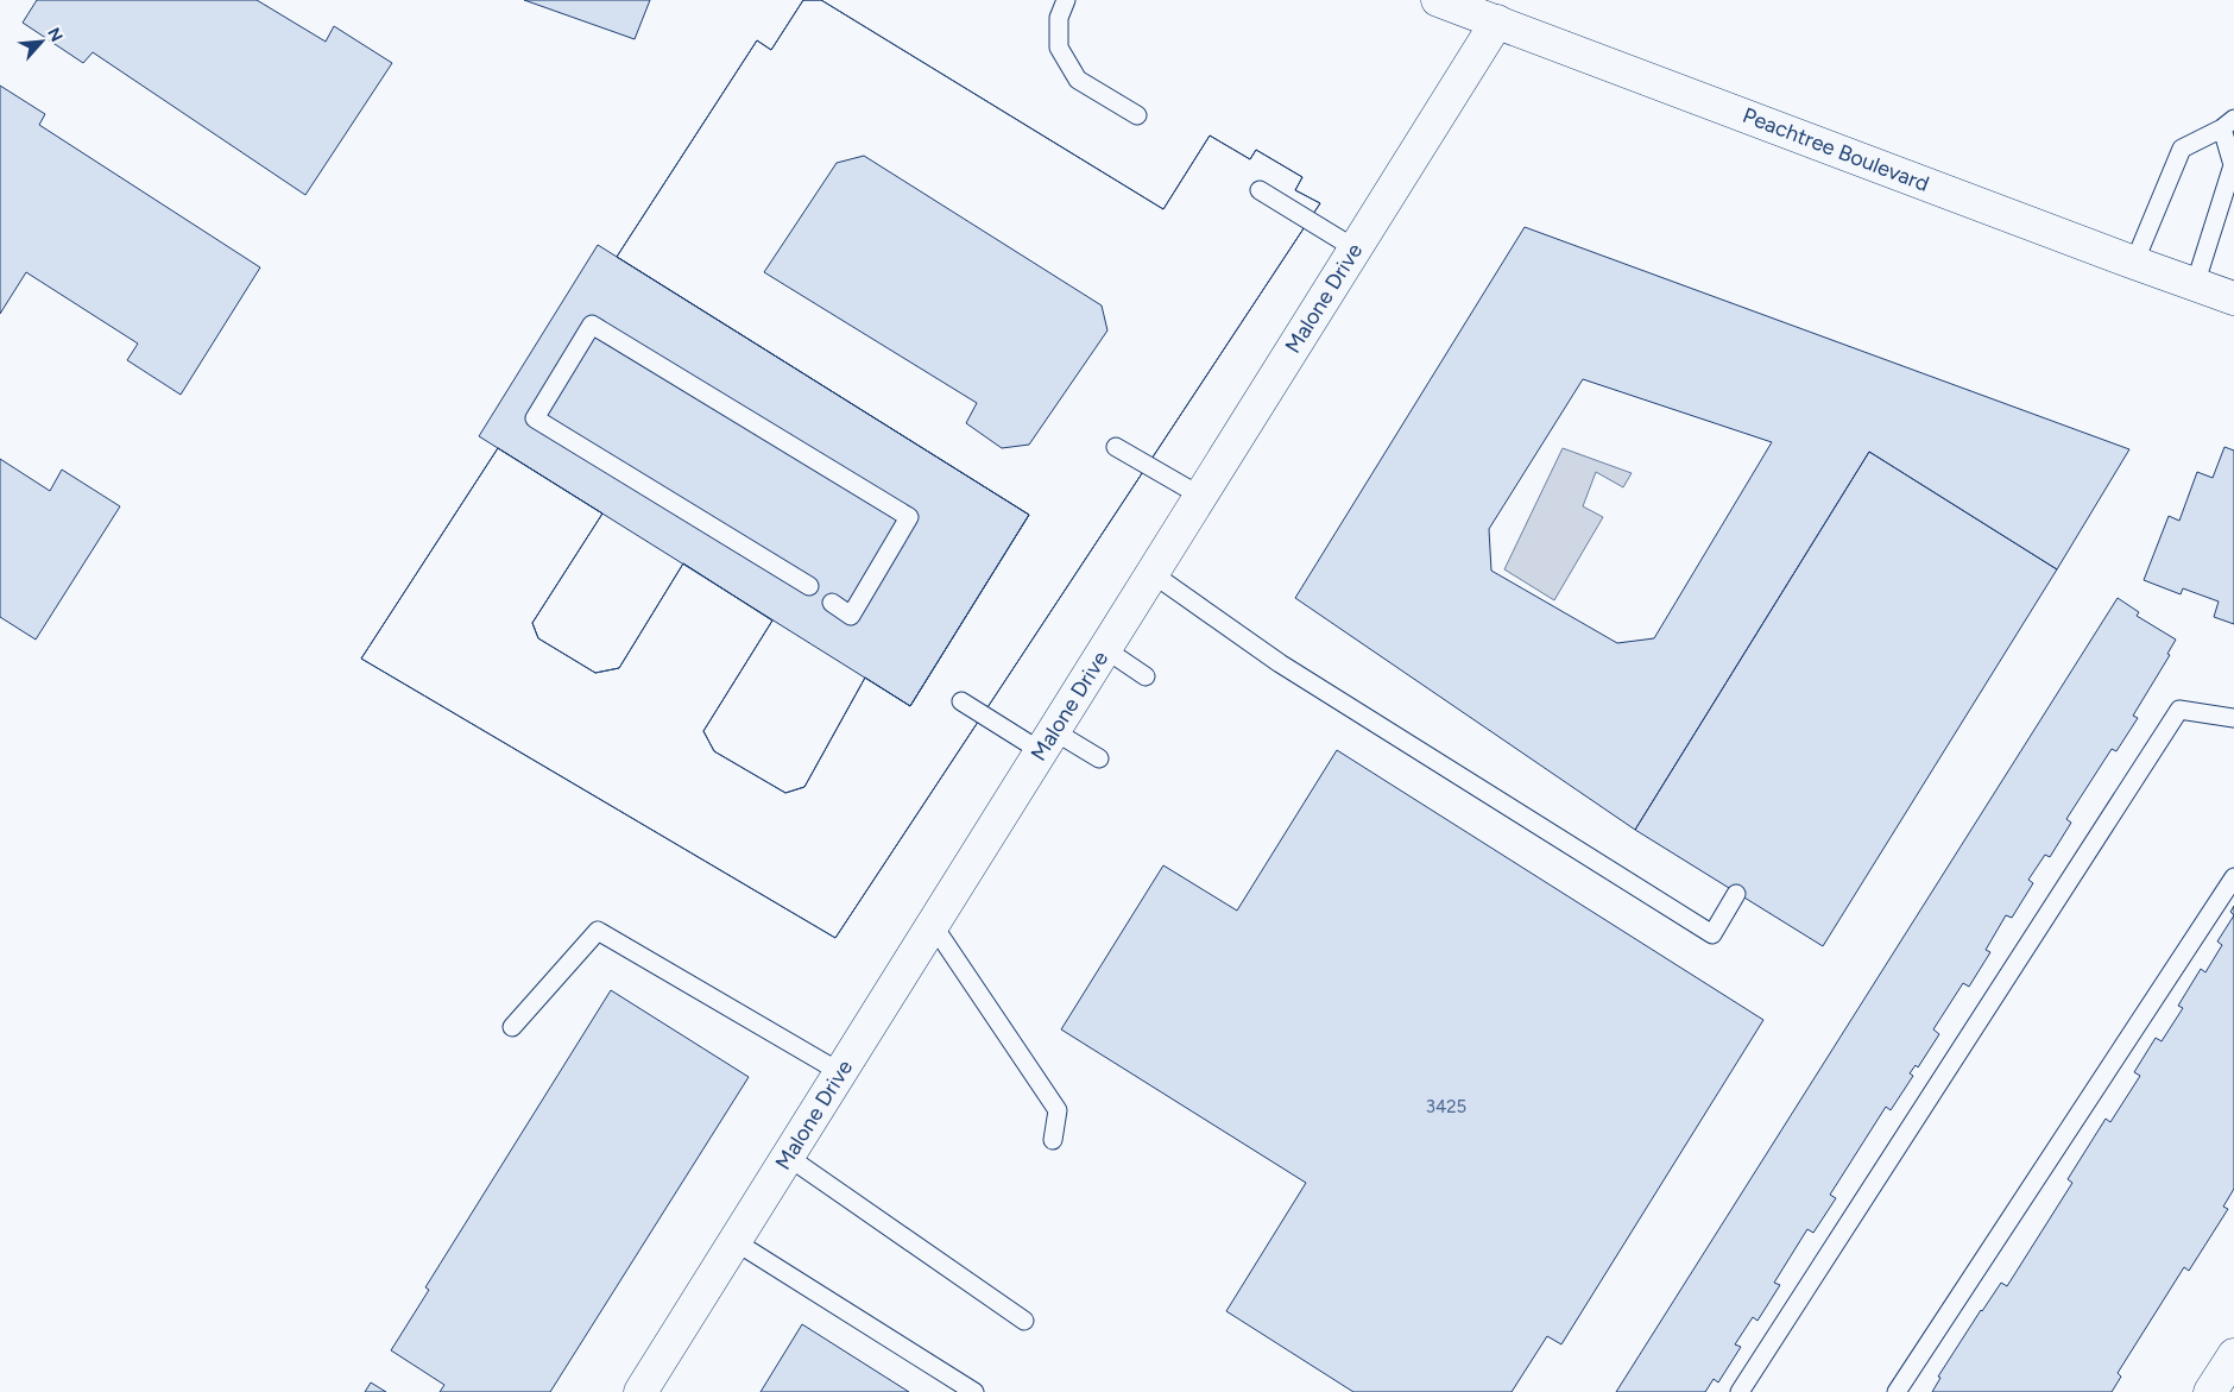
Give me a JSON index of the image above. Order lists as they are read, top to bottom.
{
  "streets": {
    "main road": ["Peachtree Boulevard", "Malone Drive"]
  },
  "crossings": [
    ["Peachtree Boulevard", "Malone Drive"]
  ],
  "house_numbers": ["3425"],
  "north": "top right"
}
